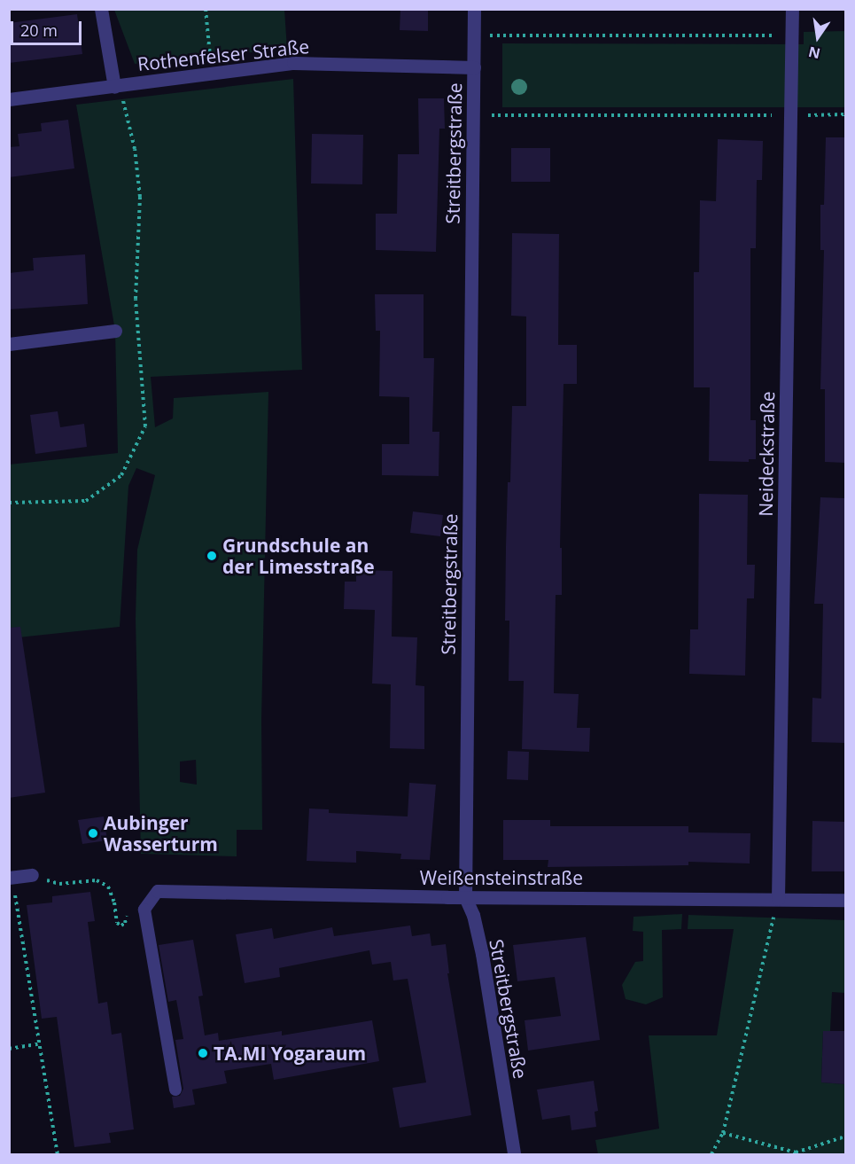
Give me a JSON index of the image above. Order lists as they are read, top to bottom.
{
  "streets": {
    "street": [
      "Rothenfelser Straße",
      "Streitbergstraße",
      "Neideckstraße",
      "Weißensteinstraße"
    ]
  },
  "crossings": [
    ["Rothenfelser Straße", "Streitbergstraße"],
    ["Streitbergstraße", "Weißensteinstraße"],
    ["Neideckstraße", "Weißensteinstraße"]
  ],
  "places": ["Grundschule an der Limesstraße", "Aubinger Wasserturm", "TA.MI Yogaraum"],
  "scale_bar": "20 m",
  "north": "bottom"
}
